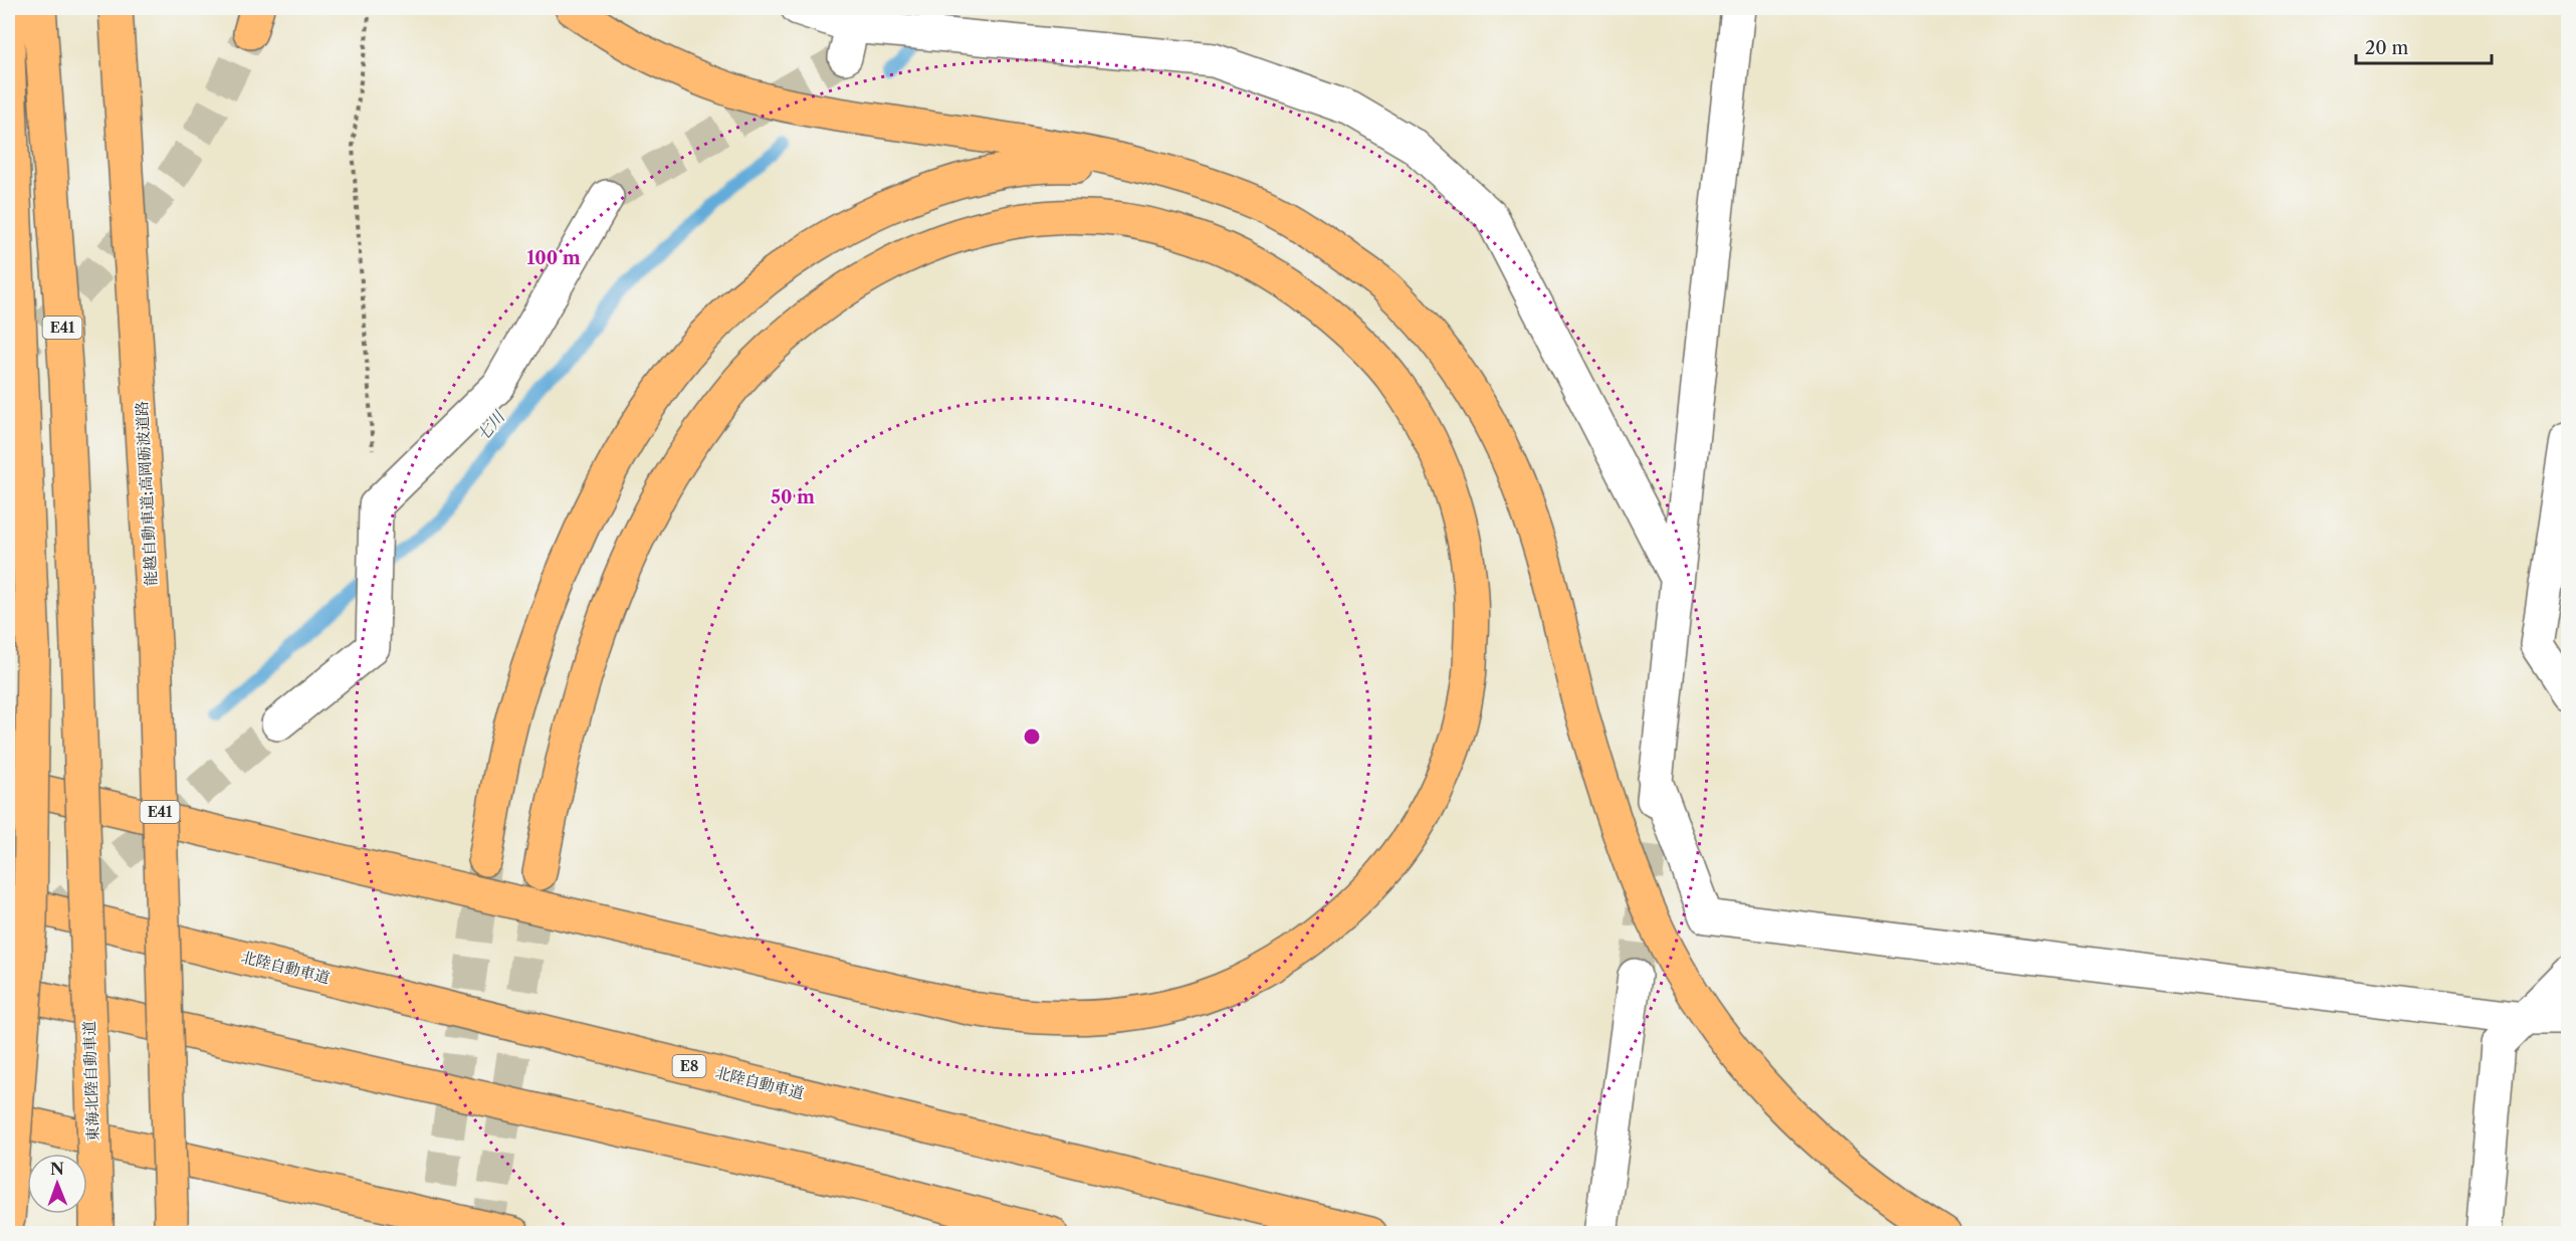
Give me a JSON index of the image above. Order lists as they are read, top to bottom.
{
  "streets": {
    "highway": [
      "E41",
      "能越自動車道;高岡砺波道路",
      "北陸自動車道",
      "E8",
      "東海北陸自動車道"
    ]
  },
  "water": ["七川"],
  "scale_bar": "20 m",
  "north": "top",
  "rings": ["100 m", "50 m"]
}
